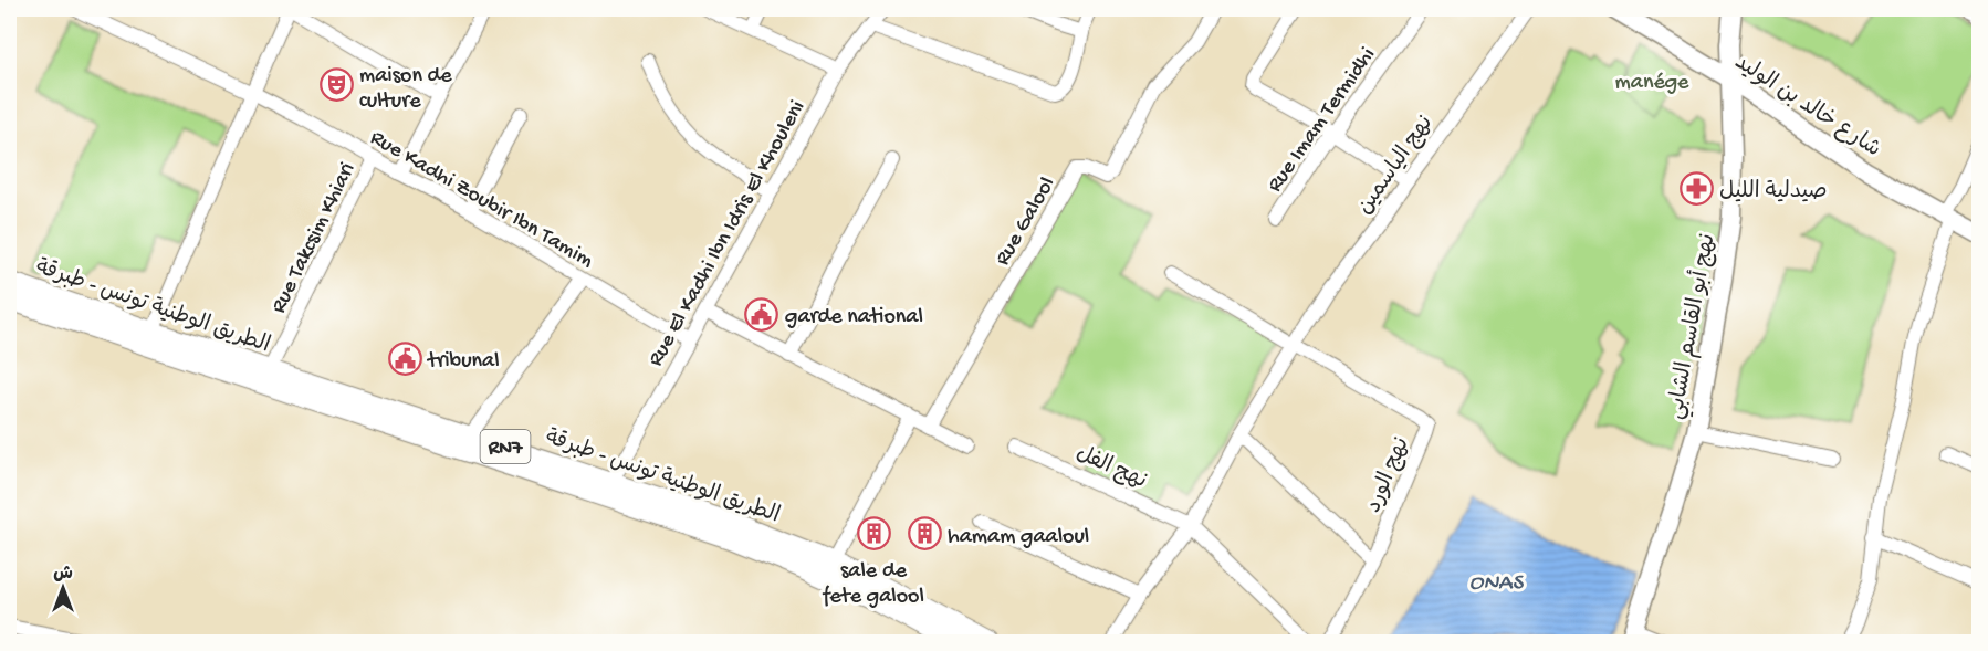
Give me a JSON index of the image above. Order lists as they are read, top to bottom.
{
  "streets": {
    "main road": ["الطريق الوطنية تونس - طبرقة", "RN7"],
    "street": [
      "شارع خالد بن الوليد",
      "Rue Imam Termidhi",
      "نهج الياسمين",
      "Rue Kadhi Zoubir Ibn Tamim",
      "Rue Galool",
      "Rue El Kadhi Ibn Idris El Khouleni",
      "Rue Takcsim Khiari",
      "نهج أبو القاسم الشابي",
      "نهج الفل",
      "نهج الورد"
    ]
  },
  "crossings": [
    ["شارع خالد بن الوليد", "نهج أبو القاسم الشابي"],
    ["نهج الياسمين", "نهج الفل"],
    ["نهج الياسمين", "نهج الورد"],
    ["Rue Kadhi Zoubir Ibn Tamim", "Rue El Kadhi Ibn Idris El Khouleni"],
    ["Rue Kadhi Zoubir Ibn Tamim", "Rue Takcsim Khiari"],
    ["Rue El Kadhi Ibn Idris El Khouleni", "الطريق الوطنية تونس - طبرقة"],
    ["Rue Takcsim Khiari", "الطريق الوطنية تونس - طبرقة"]
  ],
  "water": ["ONAS"],
  "parks": ["manége"],
  "places": {
    "theatre": ["maison de culture"],
    "pharmacy": ["صيدلية الليل"],
    "public building": ["garde national", "tribunal"],
    "building": ["sale de fete galool", "hamam gaaloul"]
  },
  "north": "top"
}
